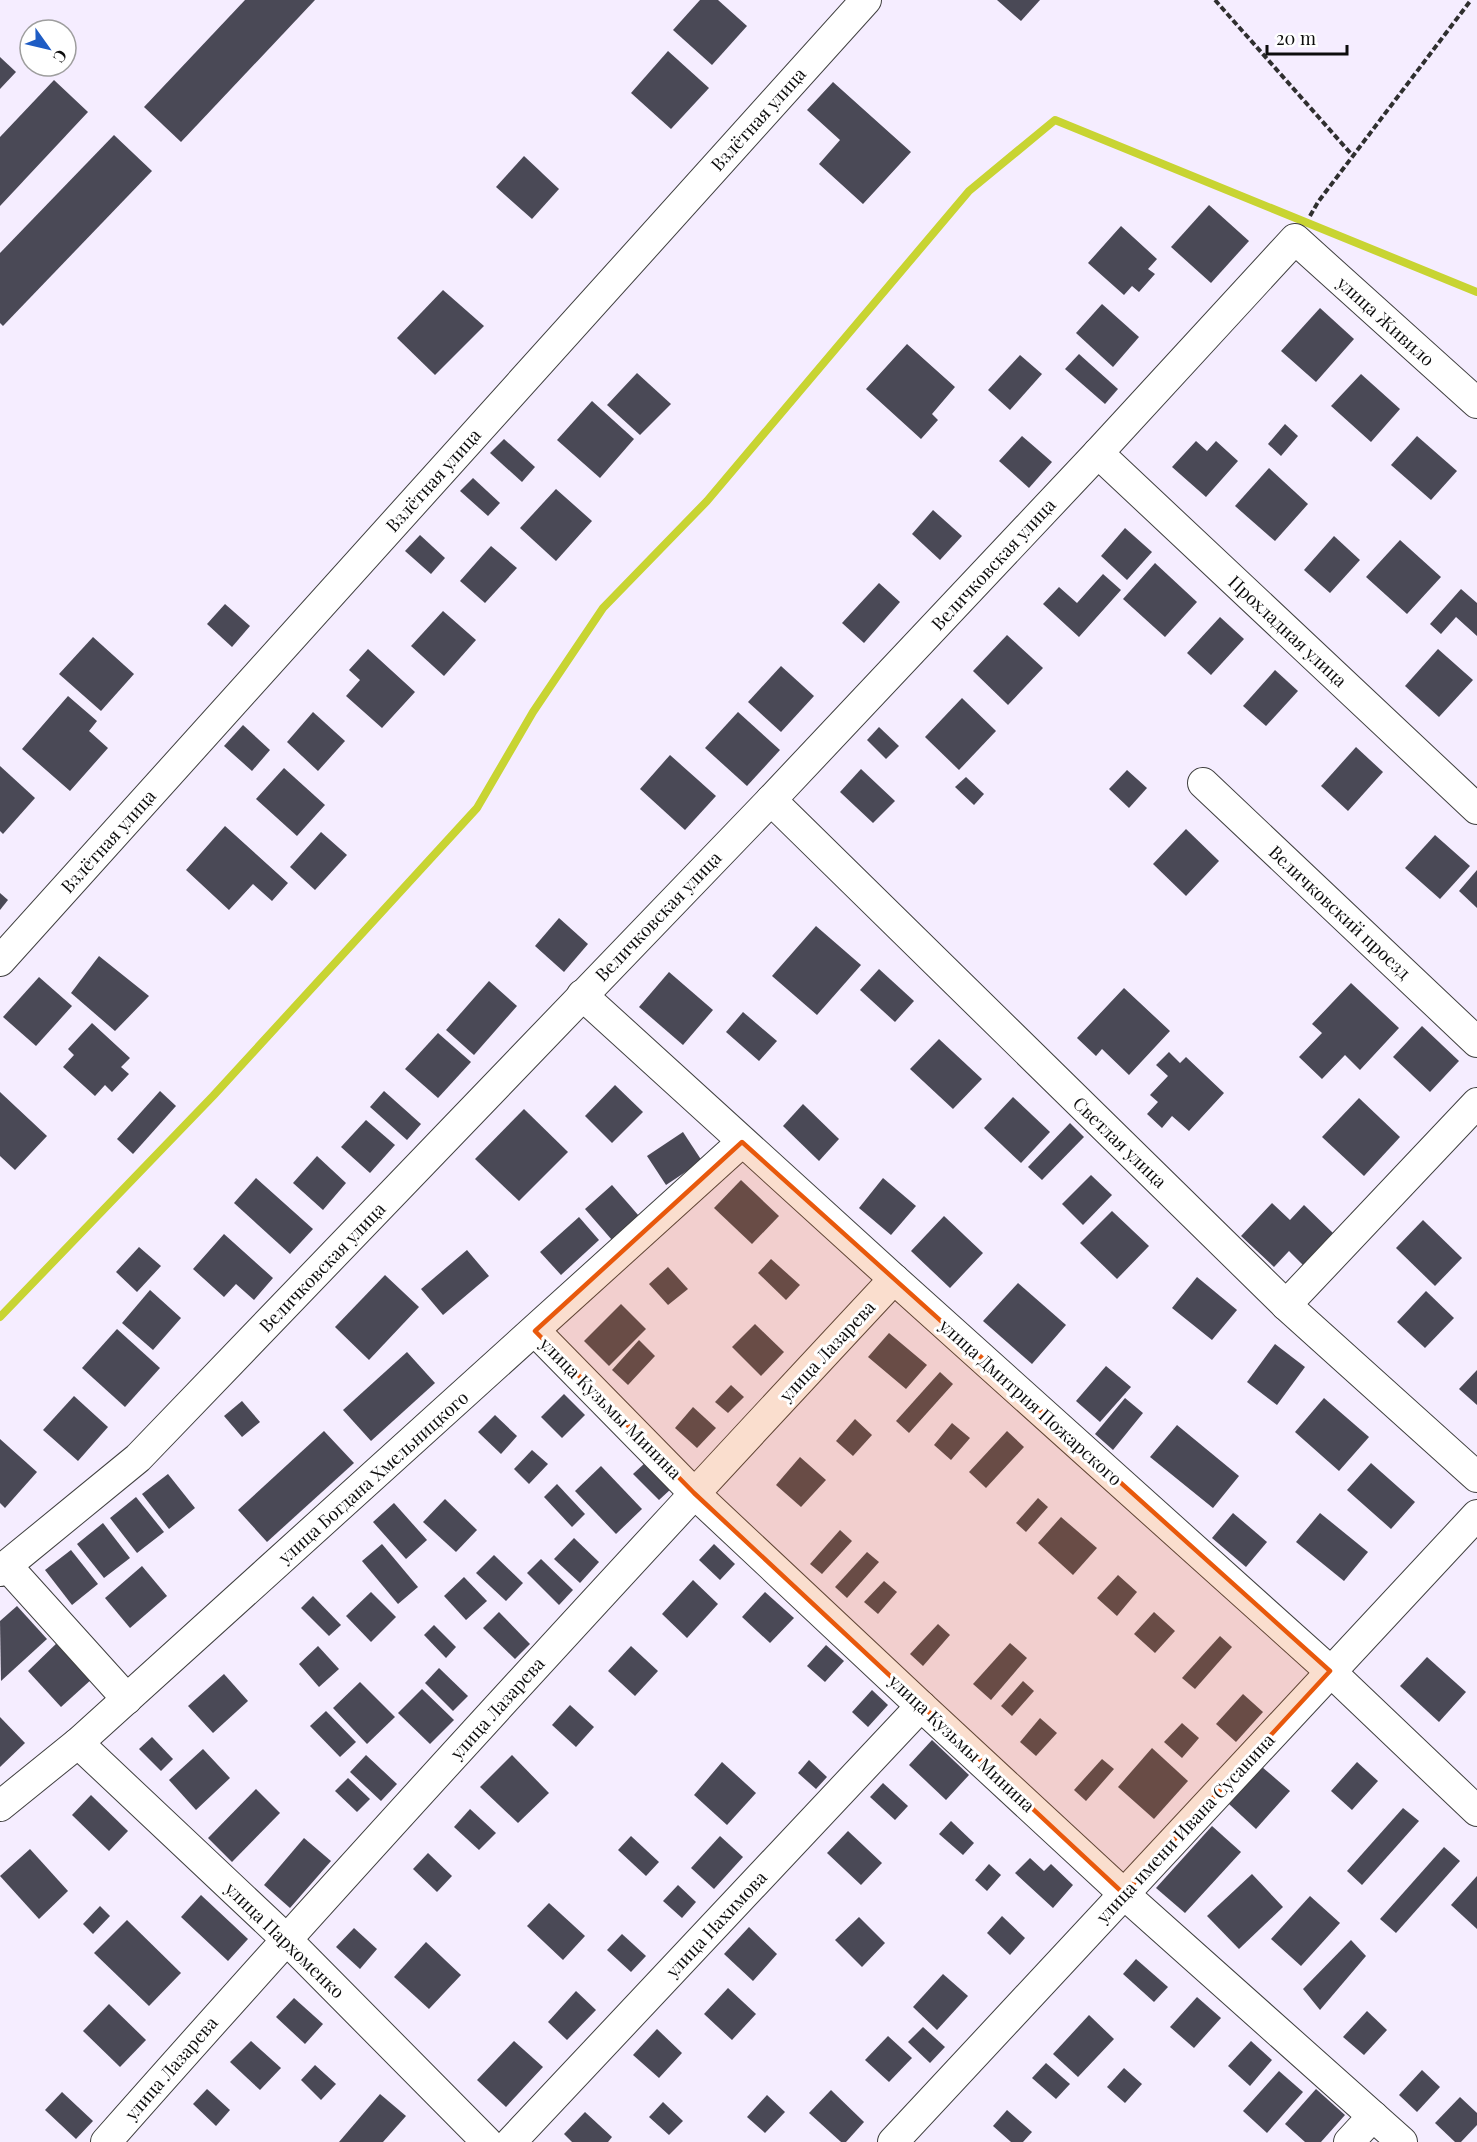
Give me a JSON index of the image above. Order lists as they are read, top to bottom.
{
  "streets": {
    "street": [
      "Взлётная улица",
      "улица Живило",
      "Величковская улица",
      "Прохладная улица",
      "Величковский проезд",
      "Светлая улица",
      "улица Лазарева",
      "улица Дмитрия Пожарского",
      "улица Кузьмы Минина",
      "улица Богдана Хмельницкого",
      "улица имени Ивана Сусанина",
      "улица Нахимова",
      "улица Пархоменко"
    ]
  },
  "crossings": [
    ["улица Живило", "Величковская улица"],
    ["Величковская улица", "Прохладная улица"],
    ["Величковская улица", "Светлая улица"],
    ["Величковская улица", "улица Дмитрия Пожарского"],
    ["улица Лазарева", "улица Дмитрия Пожарского"],
    ["улица Лазарева", "улица Кузьмы Минина"],
    ["улица Лазарева", "улица Пархоменко"],
    ["улица Дмитрия Пожарского", "улица Богдана Хмельницкого"],
    ["улица Дмитрия Пожарского", "улица имени Ивана Сусанина"],
    ["улица Кузьмы Минина", "улица Богдана Хмельницкого"],
    ["улица Кузьмы Минина", "улица имени Ивана Сусанина"],
    ["улица Кузьмы Минина", "улица Нахимова"],
    ["улица Богдана Хмельницкого", "улица Пархоменко"]
  ],
  "scale_bar": "20 m",
  "north": "bottom right"
}
